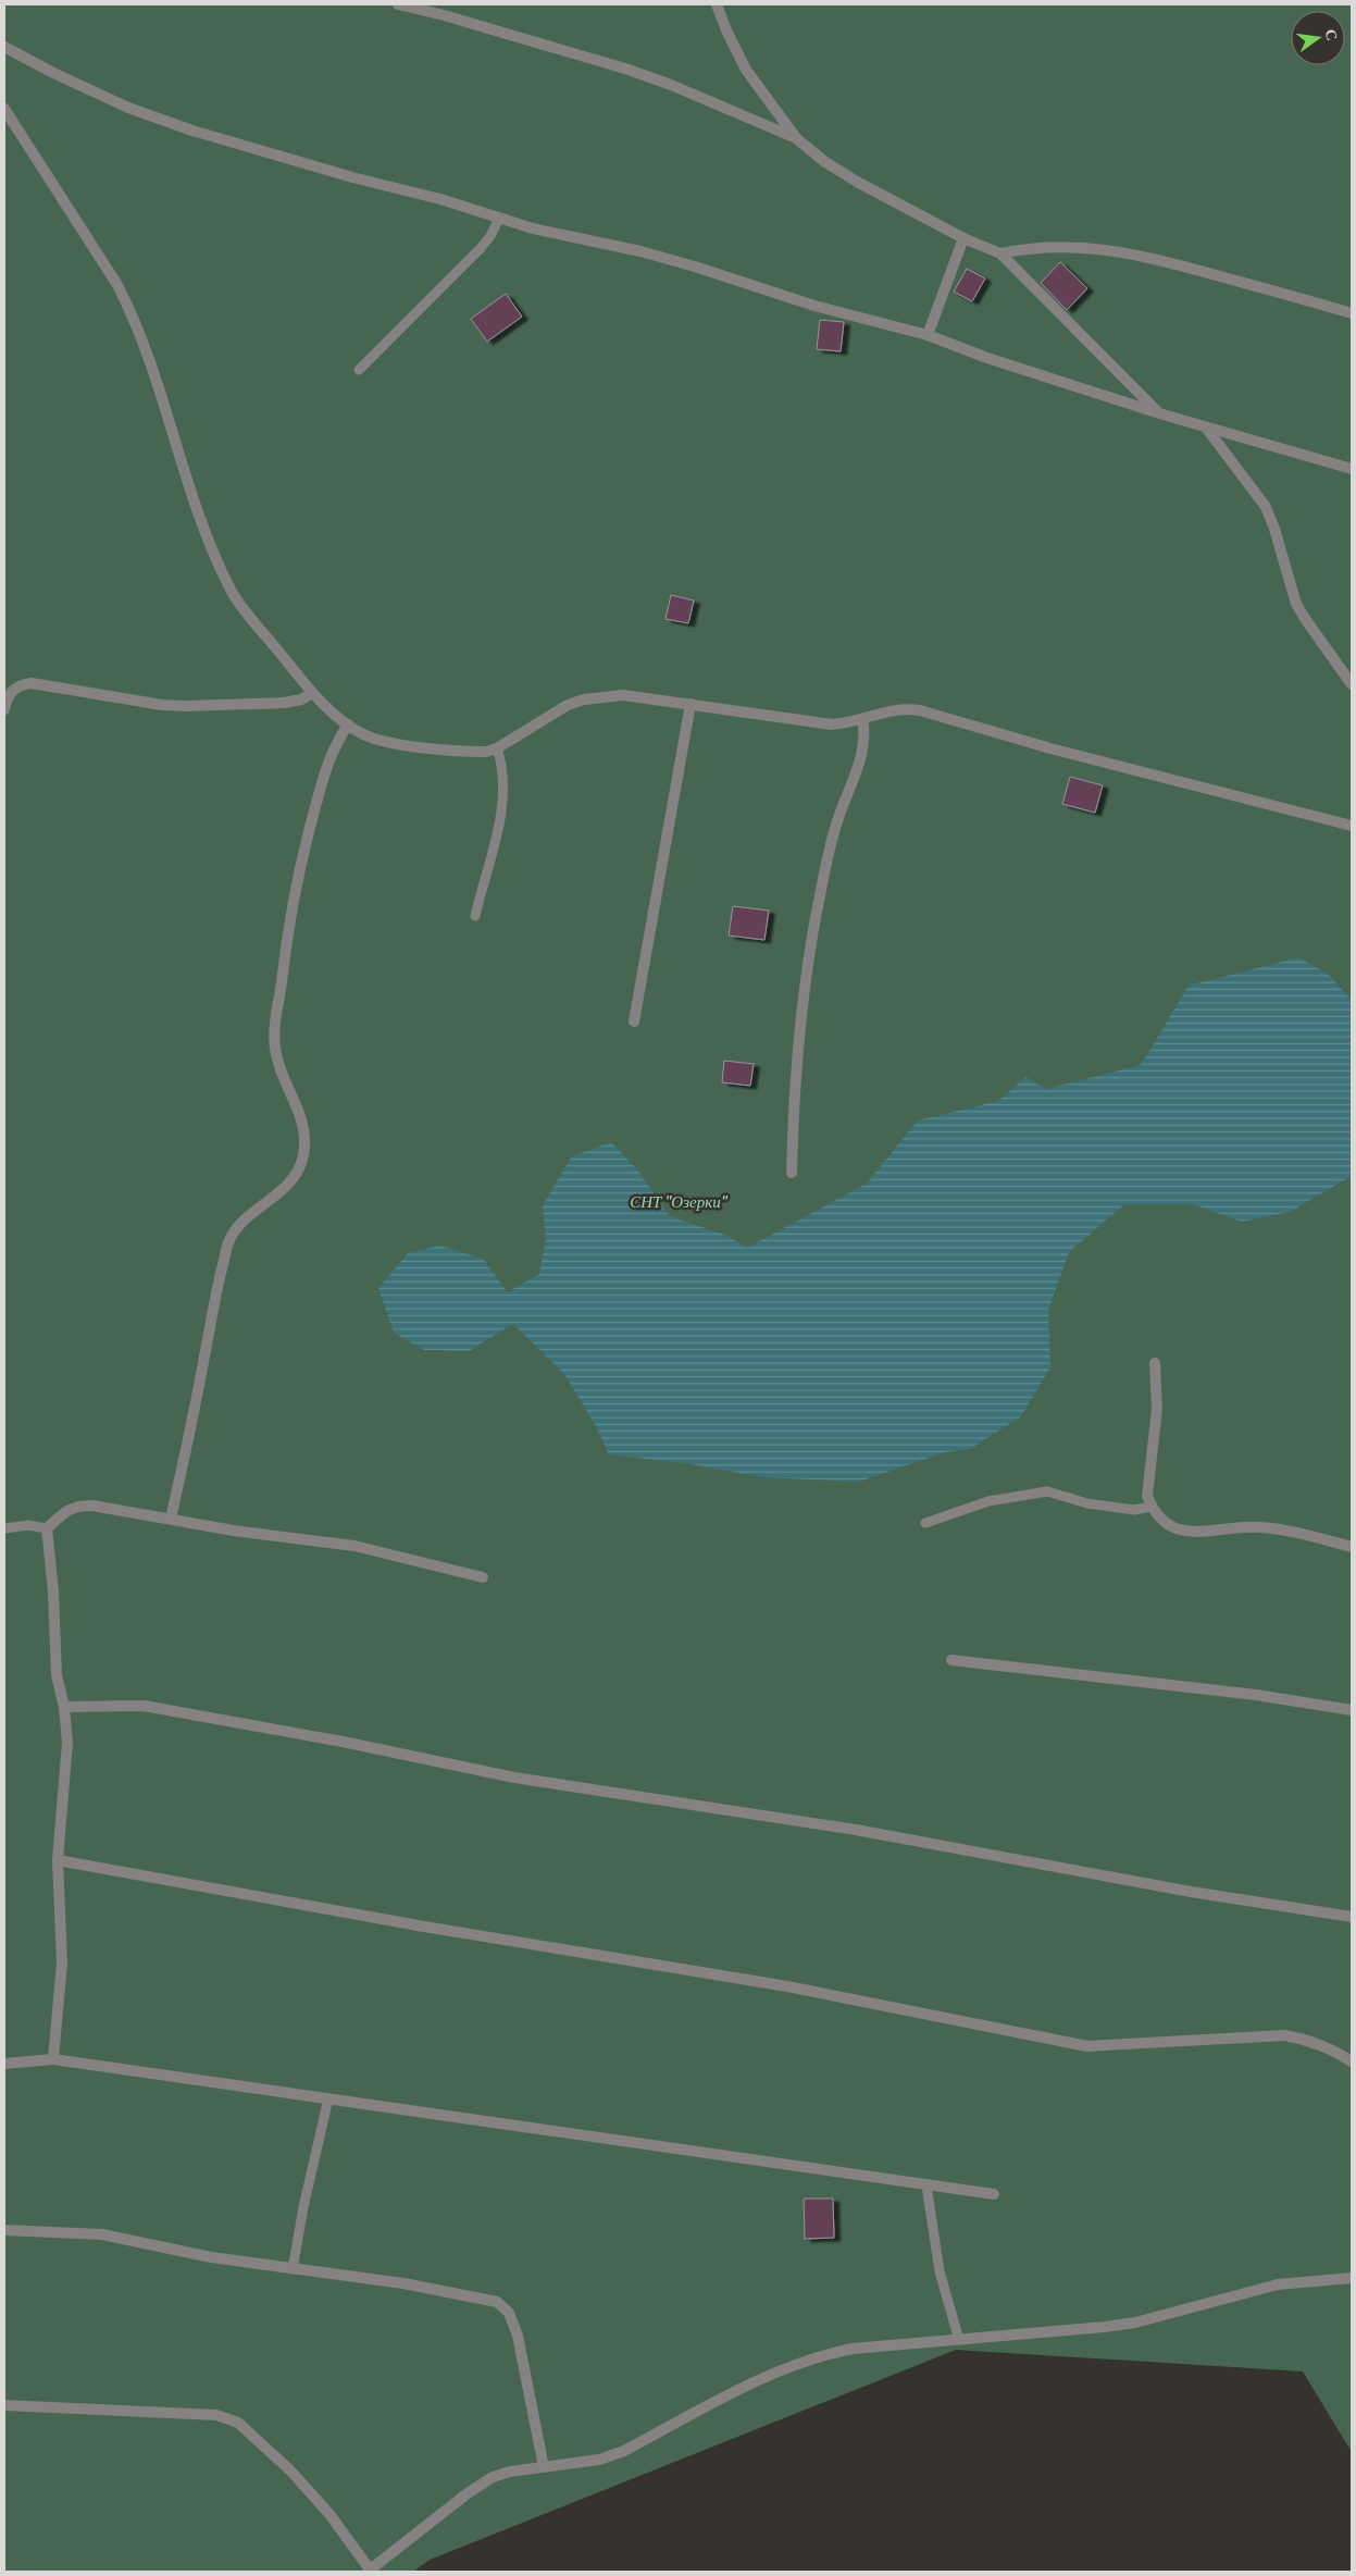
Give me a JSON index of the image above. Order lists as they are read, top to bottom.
{
  "parks": ["СНТ \"Озерки\""],
  "north": "right"
}
